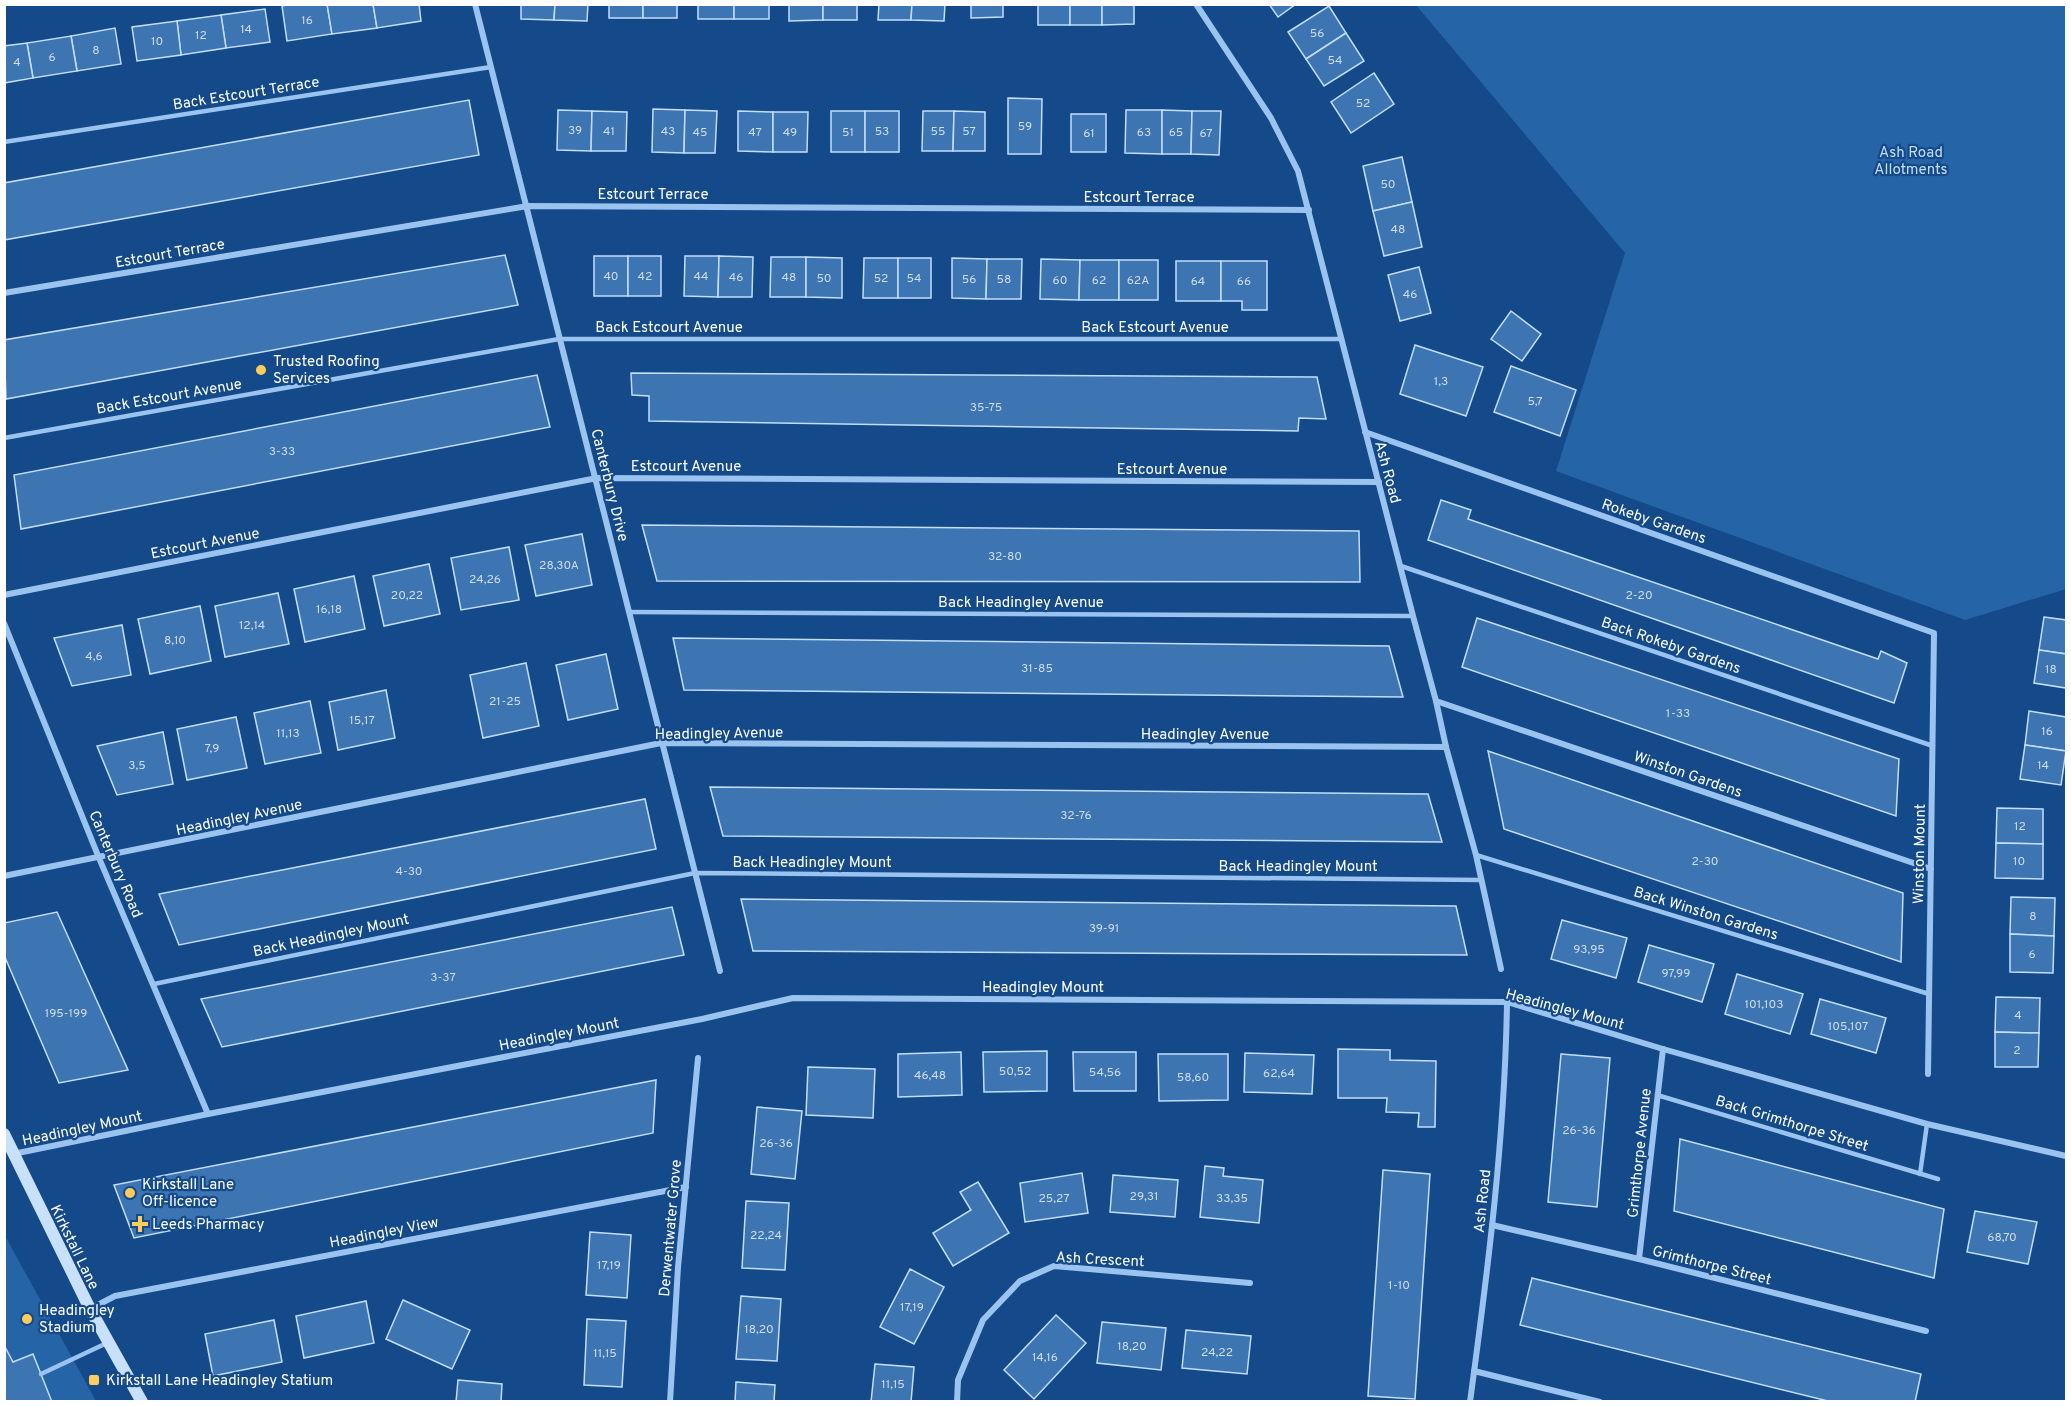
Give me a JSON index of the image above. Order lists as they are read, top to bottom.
{
  "streets": {
    "main road": ["Kirkstall Lane"],
    "street": [
      "Estcourt Terrace",
      "Estcourt Avenue",
      "Ash Road",
      "Canterbury Drive",
      "Rokeby Gardens",
      "Headingley Avenue",
      "Winston Gardens",
      "Winston Mount",
      "Canterbury Road",
      "Headingley Mount",
      "Grimthorpe Avenue",
      "Derwentwater Grove",
      "Headingley View",
      "Ash Crescent",
      "Grimthorpe Street"
    ],
    "lane": [
      "Back Estcourt Terrace",
      "Back Estcourt Avenue",
      "Back Headingley Avenue",
      "Back Rokeby Gardens",
      "Back Headingley Mount",
      "Back Winston Gardens",
      "Back Grimthorpe Street"
    ]
  },
  "crossings": [
    ["Back Estcourt Terrace", "Canterbury Drive"],
    ["Estcourt Terrace", "Ash Road"],
    ["Estcourt Terrace", "Canterbury Drive"],
    ["Back Estcourt Avenue", "Ash Road"],
    ["Back Estcourt Avenue", "Canterbury Drive"],
    ["Estcourt Avenue", "Ash Road"],
    ["Estcourt Avenue", "Canterbury Drive"],
    ["Ash Road", "Rokeby Gardens"],
    ["Ash Road", "Back Headingley Avenue"],
    ["Ash Road", "Back Rokeby Gardens"],
    ["Ash Road", "Headingley Avenue"],
    ["Ash Road", "Winston Gardens"],
    ["Ash Road", "Back Headingley Mount"],
    ["Ash Road", "Back Winston Gardens"],
    ["Ash Road", "Headingley Mount"],
    ["Ash Road", "Grimthorpe Street"],
    ["Canterbury Drive", "Back Headingley Avenue"],
    ["Canterbury Drive", "Headingley Avenue"],
    ["Canterbury Drive", "Back Headingley Mount"],
    ["Rokeby Gardens", "Winston Mount"],
    ["Back Rokeby Gardens", "Winston Mount"],
    ["Headingley Avenue", "Canterbury Road"],
    ["Winston Gardens", "Winston Mount"],
    ["Winston Mount", "Back Winston Gardens"],
    ["Back Headingley Mount", "Canterbury Road"],
    ["Canterbury Road", "Headingley Mount"],
    ["Headingley Mount", "Grimthorpe Avenue"],
    ["Headingley Mount", "Kirkstall Lane"],
    ["Back Grimthorpe Street", "Grimthorpe Avenue"],
    ["Grimthorpe Avenue", "Grimthorpe Street"],
    ["Derwentwater Grove", "Headingley View"],
    ["Headingley View", "Kirkstall Lane"]
  ],
  "parks": ["Ash Road Allotments"],
  "places": {
    "other": ["Trusted Roofing Services", "Kirkstall Lane Off-licence", "Headingley Stadium"],
    "health": ["Leeds Pharmacy"],
    "transit": ["Kirkstall Lane Headingley Statium"]
  },
  "house_numbers": [
    "16",
    "14",
    "56",
    "12",
    "10",
    "8",
    "6",
    "54",
    "4",
    "52",
    "59",
    "39",
    "41",
    "43",
    "53",
    "55",
    "57",
    "45",
    "47",
    "49",
    "51",
    "63",
    "65",
    "61",
    "67",
    "50",
    "48",
    "40",
    "42",
    "44",
    "46",
    "48",
    "50",
    "52",
    "54",
    "56",
    "58",
    "60",
    "62",
    "62A",
    "64",
    "66",
    "46",
    "1,3",
    "5,7",
    "35-75",
    "3-33",
    "32-80",
    "28,30A",
    "24,26",
    "20,22",
    "2-20",
    "16,18",
    "12,14",
    "8,10",
    "4,6",
    "31-85",
    "18",
    "21-25",
    "1-33",
    "15,17",
    "16",
    "11,13",
    "7,9",
    "3,5",
    "14",
    "32-76",
    "12",
    "2-30",
    "10",
    "4-30",
    "8",
    "39-91",
    "93,95",
    "6",
    "97,99",
    "3-37",
    "101,103",
    "195-199",
    "4",
    "105,107",
    "2",
    "50,52",
    "54,56",
    "62,64",
    "46,48",
    "58,60",
    "26-36",
    "26-36",
    "29,31",
    "25,27",
    "33,35",
    "22,24",
    "68,70",
    "17,19",
    "1-10",
    "17,19",
    "18,20",
    "18,20",
    "24,22",
    "11,15",
    "14,16",
    "11,15"
  ]
}
